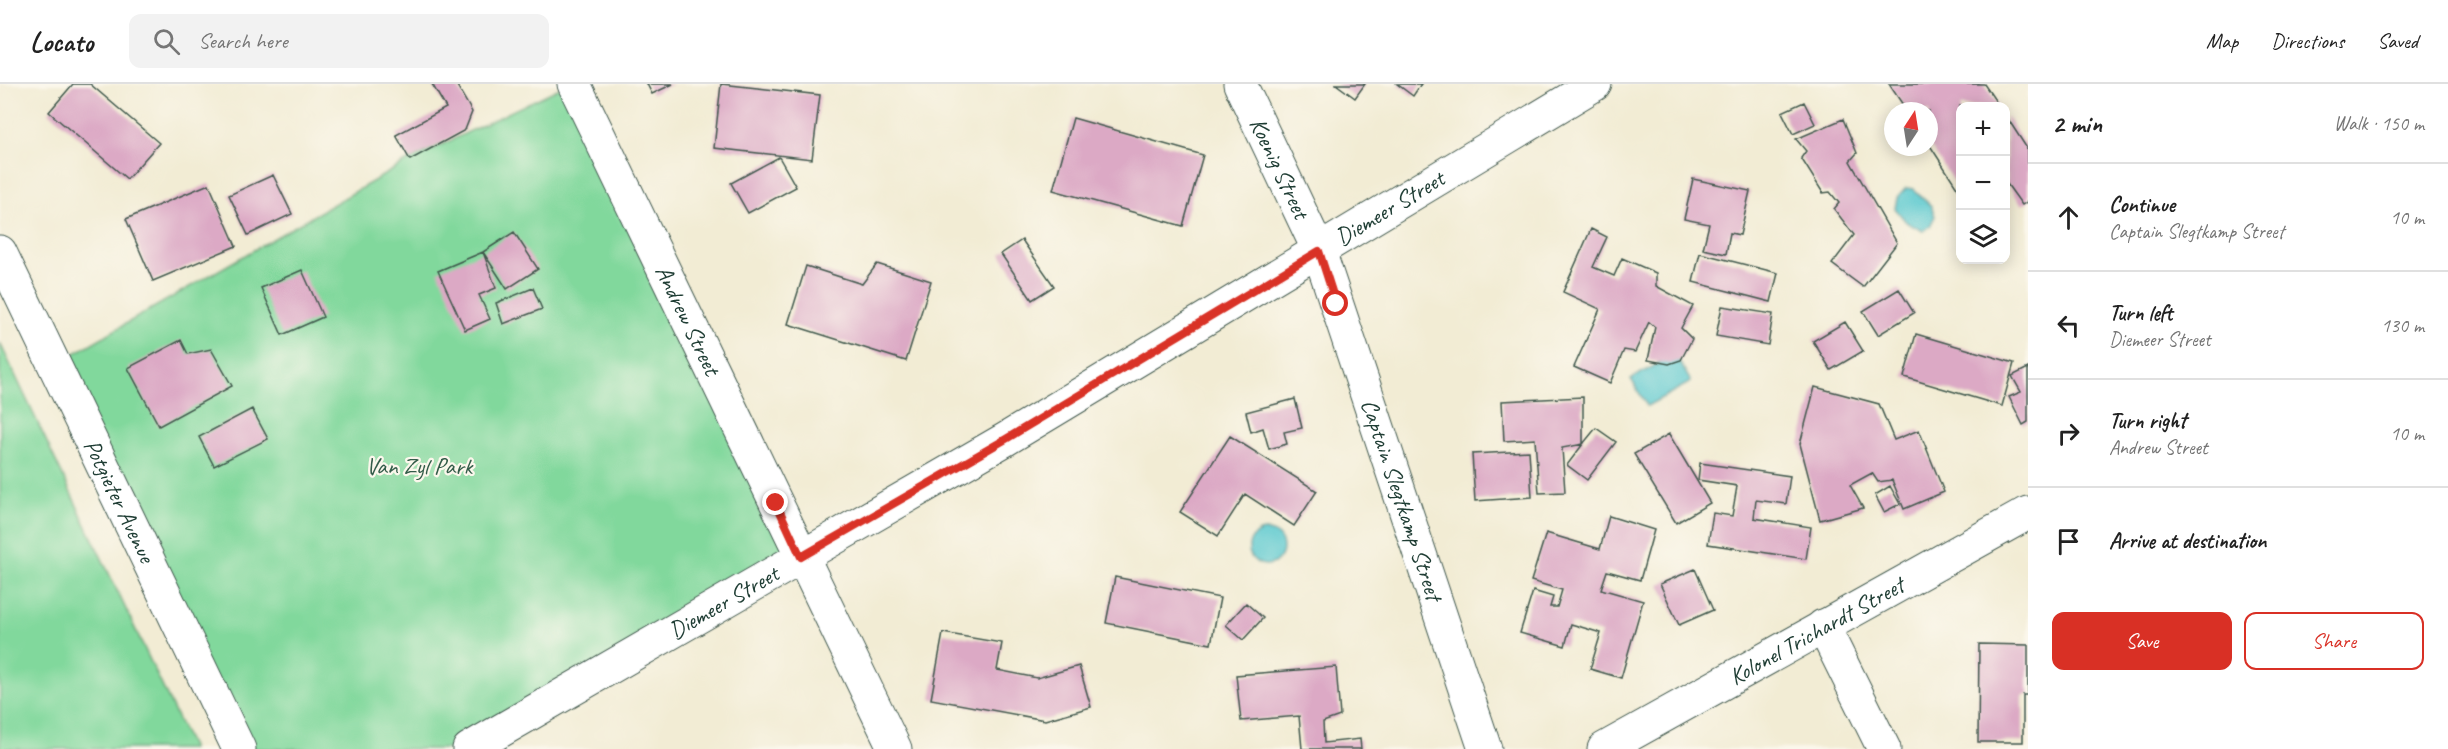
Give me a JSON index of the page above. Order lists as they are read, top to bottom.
{
  "streets": {
    "street": [
      "Koenig Street",
      "Diemeer Street",
      "Andrew Street",
      "Potgieter Avenue",
      "Captain Slegtkamp Street",
      "Kolonel Trichardt Street"
    ]
  },
  "crossings": [
    ["Koenig Street", "Diemeer Street"],
    ["Koenig Street", "Captain Slegtkamp Street"],
    ["Diemeer Street", "Andrew Street"],
    ["Diemeer Street", "Captain Slegtkamp Street"]
  ],
  "parks": ["Van Zyl Park"],
  "north": "top",
  "page": {
    "header": "Locato",
    "search": "Search here",
    "nav": ["Map", "Directions", "Saved"],
    "heading": ["2 min", "Walk · 150 m"],
    "map_buttons": ["+", "−"],
    "list": [
      ["Continue", "Captain Slegtkamp Street", "10 m"],
      ["Turn left", "Diemeer Street", "130 m"],
      ["Turn right", "Andrew Street", "10 m"],
      "Arrive at destination"
    ],
    "buttons": ["Save", "Share"]
  }
}
